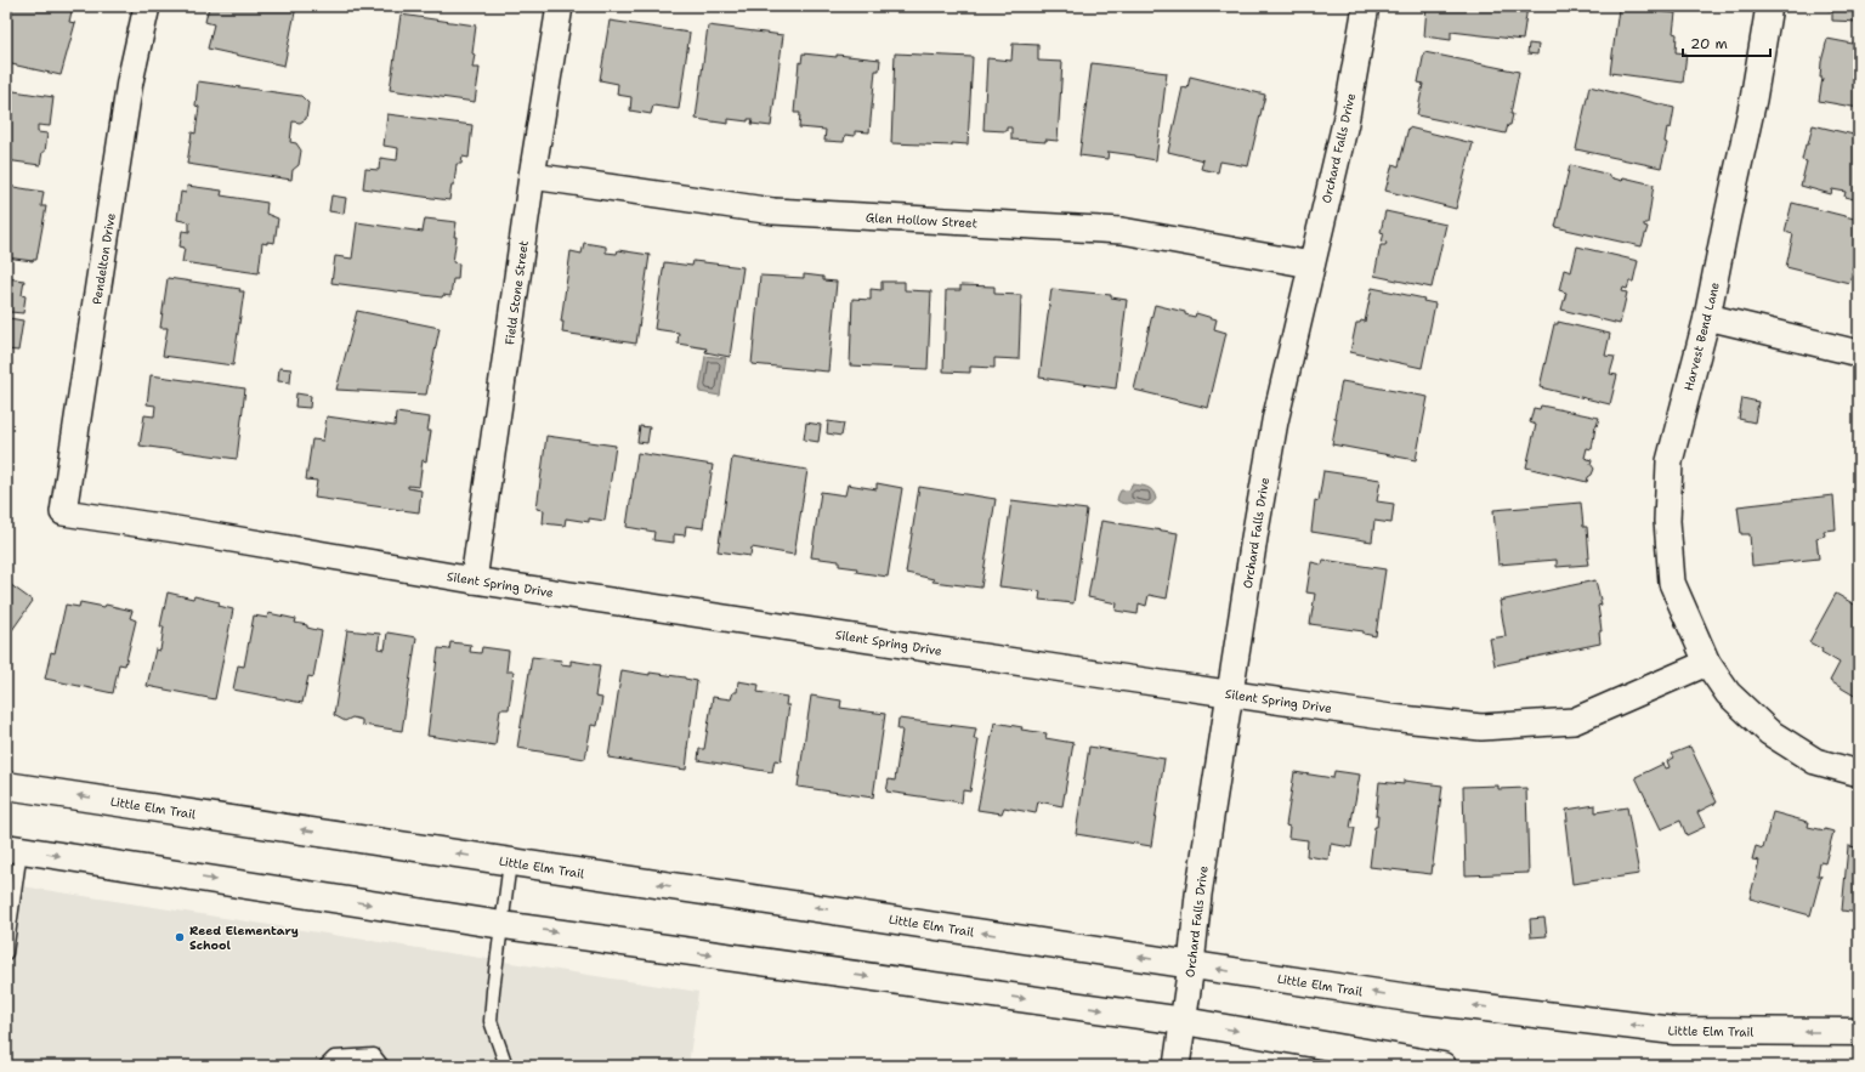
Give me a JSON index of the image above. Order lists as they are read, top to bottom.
{
  "streets": {
    "street": [
      "Orchard Falls Drive",
      "Glen Hollow Street",
      "Pendelton Drive",
      "Field Stone Street",
      "Harvest Bend Lane",
      "Silent Spring Drive",
      "Little Elm Trail"
    ]
  },
  "crossings": [
    ["Orchard Falls Drive", "Glen Hollow Street"],
    ["Orchard Falls Drive", "Silent Spring Drive"],
    ["Orchard Falls Drive", "Little Elm Trail"],
    ["Glen Hollow Street", "Field Stone Street"],
    ["Pendelton Drive", "Silent Spring Drive"],
    ["Field Stone Street", "Silent Spring Drive"],
    ["Harvest Bend Lane", "Silent Spring Drive"]
  ],
  "places": ["Reed Elementary School"],
  "scale_bar": "20 m"
}
